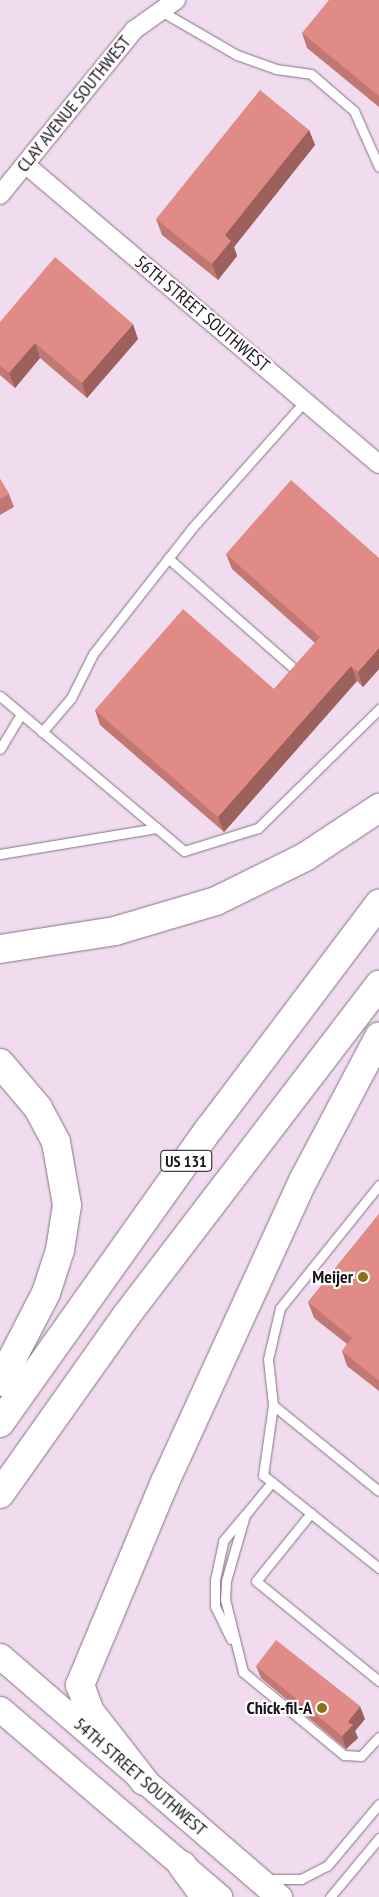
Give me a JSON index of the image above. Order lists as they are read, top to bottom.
{
  "streets": {
    "highway": ["US 131"],
    "main road": ["54TH STREET SOUTHWEST"],
    "street": ["CLAY AVENUE SOUTHWEST", "56TH STREET SOUTHWEST"]
  },
  "crossings": [
    ["CLAY AVENUE SOUTHWEST", "56TH STREET SOUTHWEST"]
  ],
  "places": ["Meijer", "Chick-fil-A"]
}
